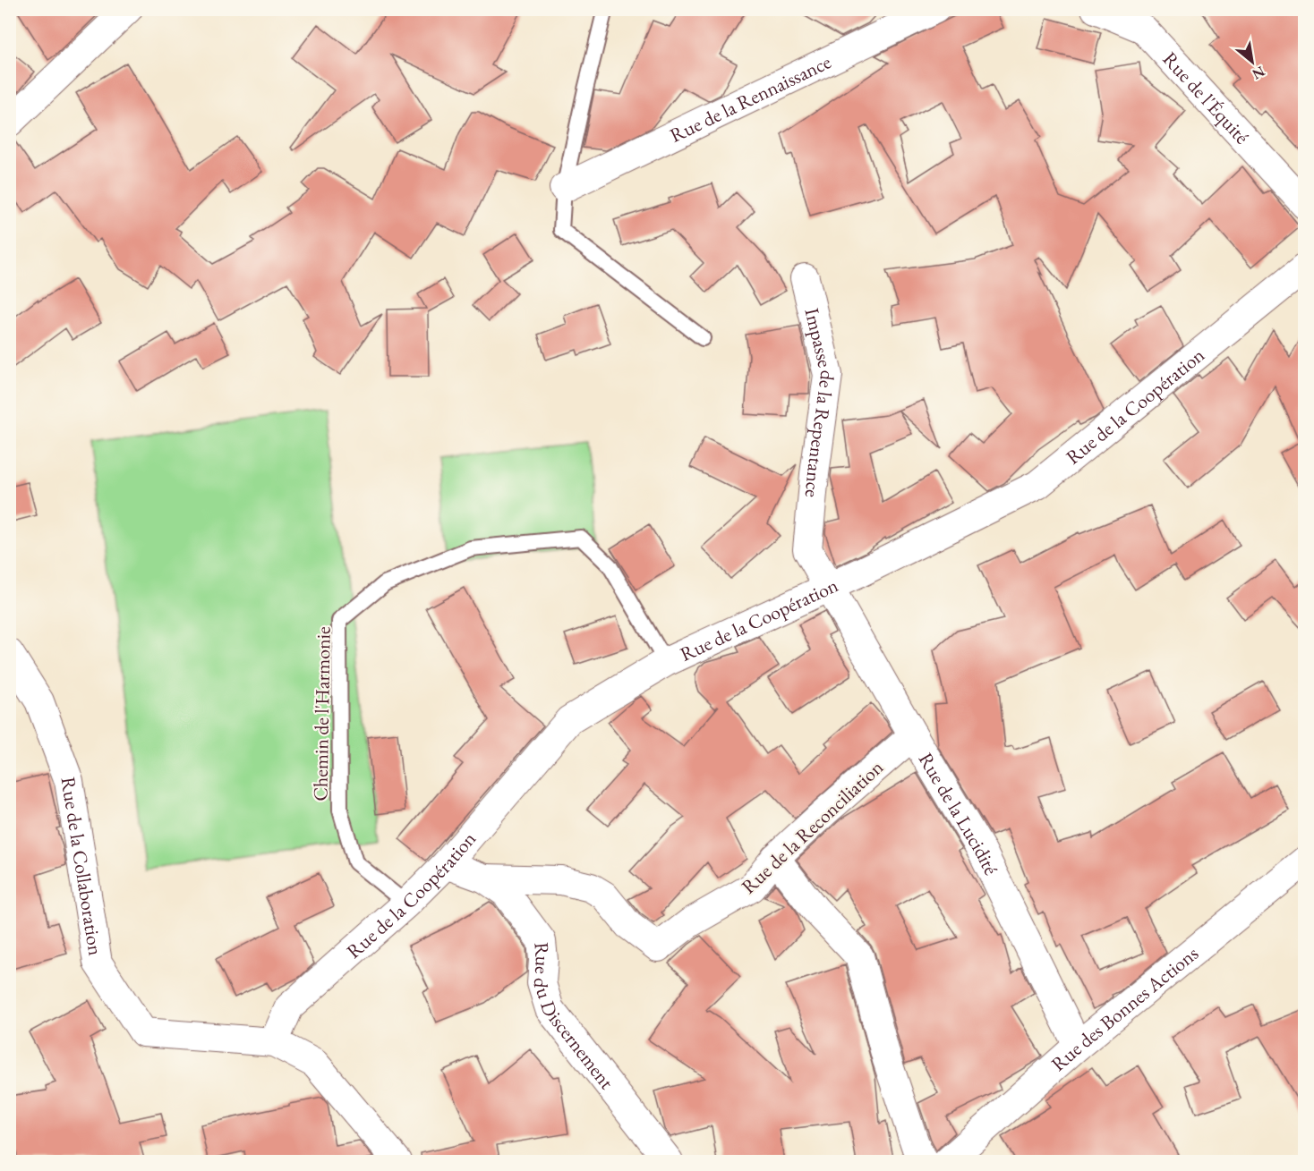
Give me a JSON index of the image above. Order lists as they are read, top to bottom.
{
  "streets": {
    "street": [
      "Rue de l'Équité",
      "Rue de la Rennaissance",
      "Impasse de la Repentance",
      "Rue de la Coopération",
      "Rue de la Lucidité",
      "Rue de la Reconciliation",
      "Rue de la Collaboration",
      "Rue des Bonnes Actions",
      "Rue du Discernement"
    ],
    "lane": ["Chemin de l'Harmonie"]
  },
  "crossings": [
    ["Impasse de la Repentance", "Rue de la Coopération"],
    ["Impasse de la Repentance", "Rue de la Lucidité"],
    ["Rue de la Coopération", "Chemin de l'Harmonie"],
    ["Rue de la Coopération", "Rue de la Lucidité"],
    ["Rue de la Coopération", "Rue de la Collaboration"],
    ["Rue de la Coopération", "Rue du Discernement"],
    ["Rue de la Lucidité", "Rue de la Reconciliation"],
    ["Rue de la Lucidité", "Rue des Bonnes Actions"],
    ["Rue de la Reconciliation", "Rue du Discernement"]
  ],
  "north": "bottom right"
}
